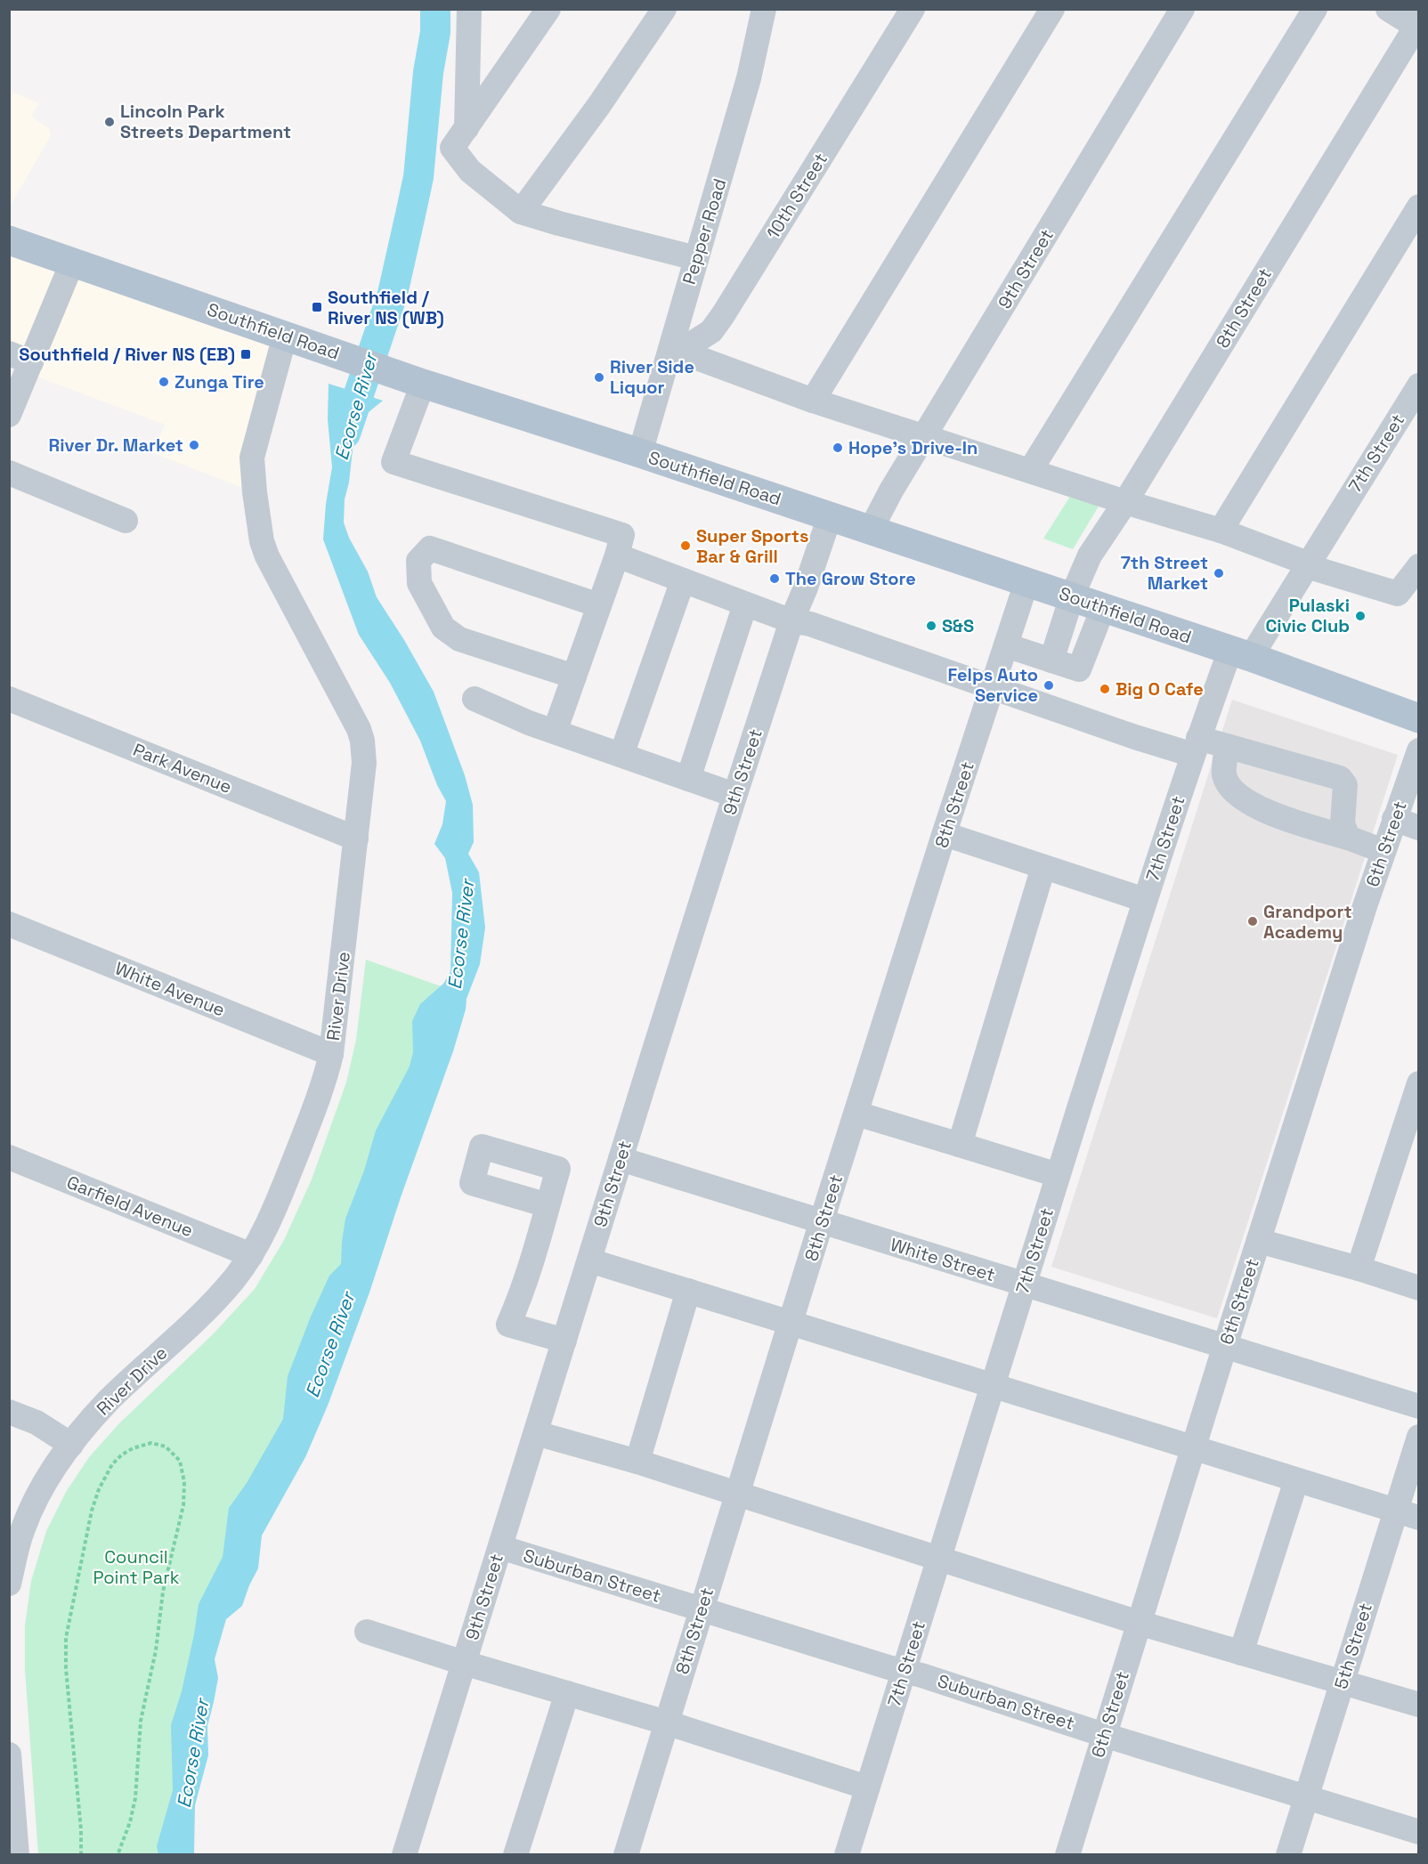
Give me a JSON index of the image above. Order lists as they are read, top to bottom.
{
  "streets": {
    "main road": ["Southfield Road"],
    "street": [
      "10th Street",
      "Pepper Road",
      "9th Street",
      "8th Street",
      "7th Street",
      "Park Avenue",
      "6th Street",
      "White Avenue",
      "River Drive",
      "Garfield Avenue",
      "White Street",
      "Suburban Street",
      "5th Street"
    ]
  },
  "crossings": [
    ["10th Street", "Pepper Road"],
    ["Pepper Road", "Southfield Road"],
    ["9th Street", "Southfield Road"],
    ["9th Street", "White Street"],
    ["9th Street", "Suburban Street"],
    ["8th Street", "Southfield Road"],
    ["8th Street", "White Street"],
    ["8th Street", "Suburban Street"],
    ["Southfield Road", "7th Street"],
    ["Southfield Road", "River Drive"],
    ["7th Street", "White Street"],
    ["7th Street", "Suburban Street"],
    ["Park Avenue", "River Drive"],
    ["6th Street", "White Street"],
    ["6th Street", "Suburban Street"],
    ["White Avenue", "River Drive"],
    ["River Drive", "Garfield Avenue"],
    ["Suburban Street", "5th Street"]
  ],
  "water": ["Ecorse River"],
  "parks": ["Council Point Park"],
  "places": {
    "other": [
      "Lincoln Park Streets Department",
      "River Side Liquor",
      "Zunga Tire",
      "River Dr. Market",
      "Hope's Drive-In",
      "Super Sports Bar & Grill",
      "7th Street Market",
      "The Grow Store",
      "Pulaski Civic Club",
      "S&S",
      "Felps Auto Service",
      "Big O Cafe",
      "Grandport Academy"
    ],
    "transit": ["Southfield / River NS (WB)", "Southfield / River NS (EB)"]
  }
}
